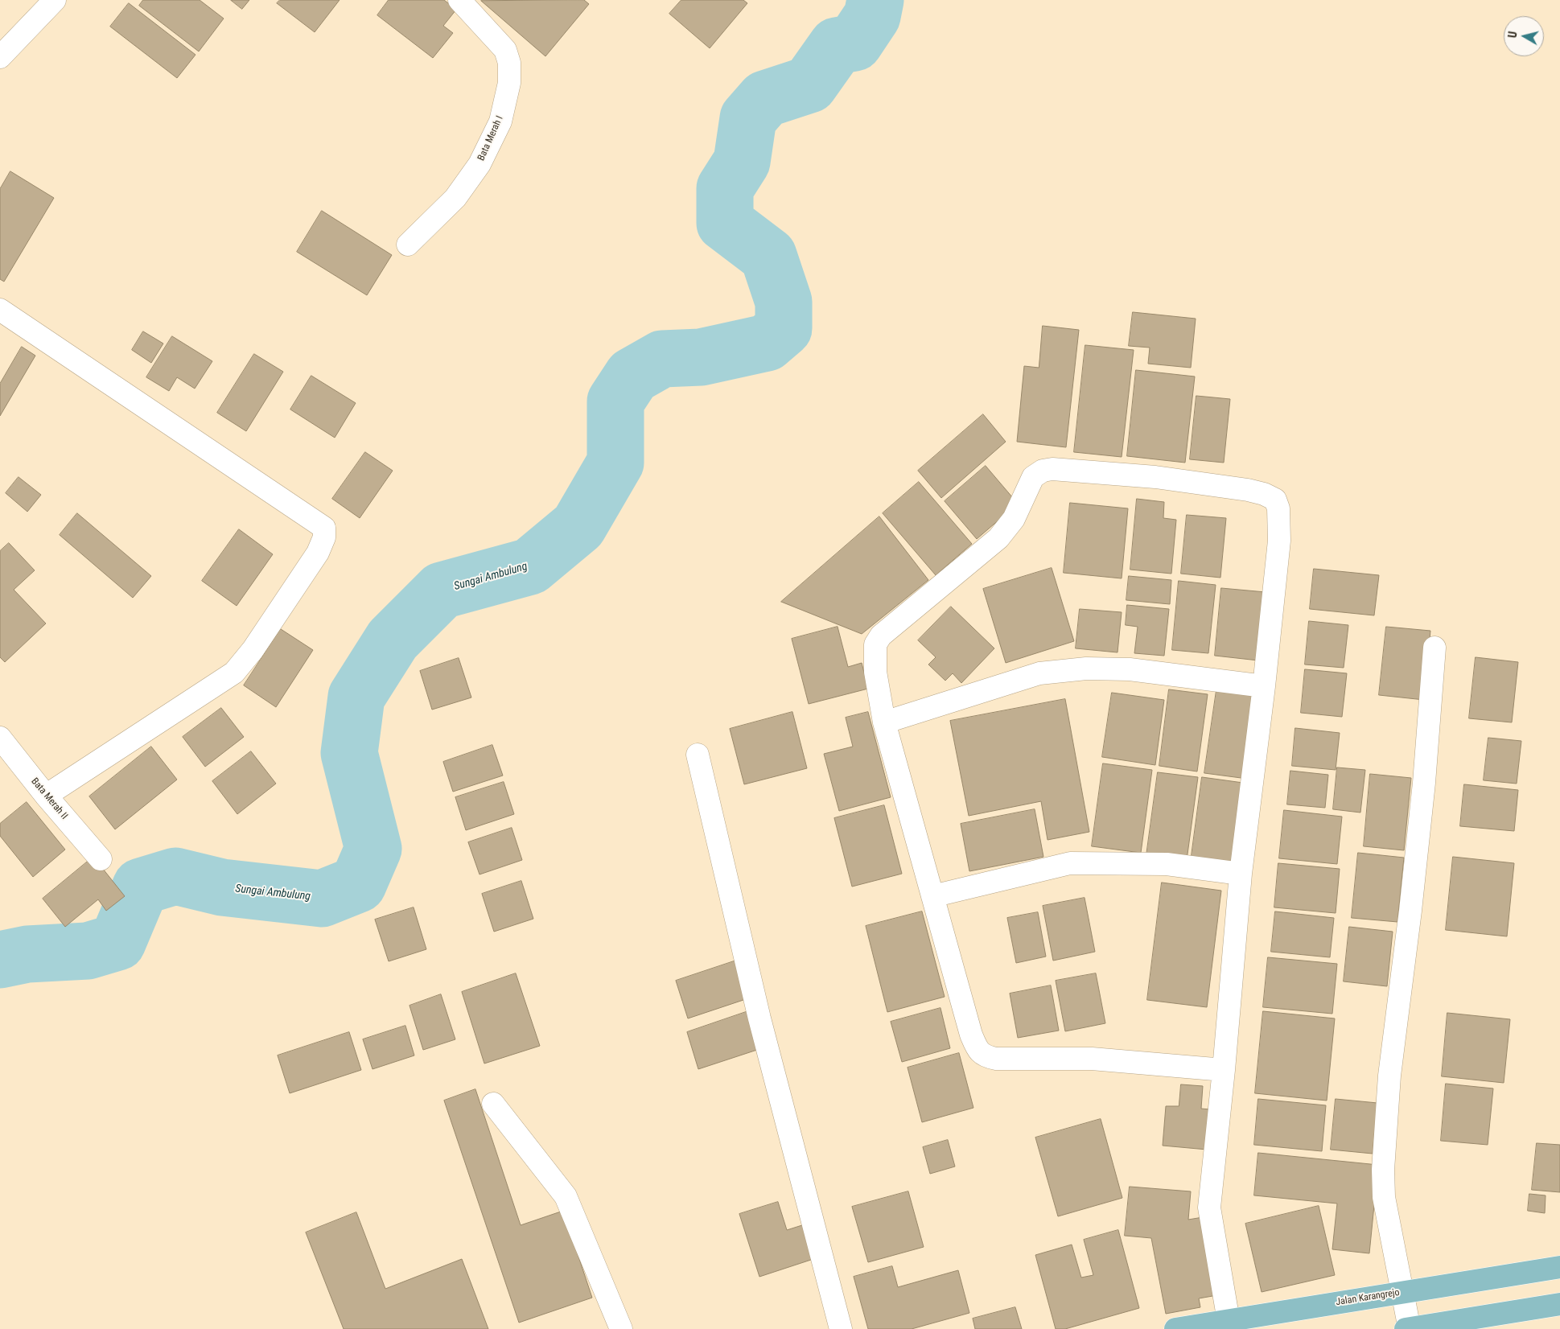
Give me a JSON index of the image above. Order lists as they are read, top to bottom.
{
  "streets": {
    "main road": ["Jalan Karangrejo"],
    "street": ["Bata Merah I", "Bata Merah II"]
  },
  "water": ["Sungai Ambulung"],
  "north": "left"
}
